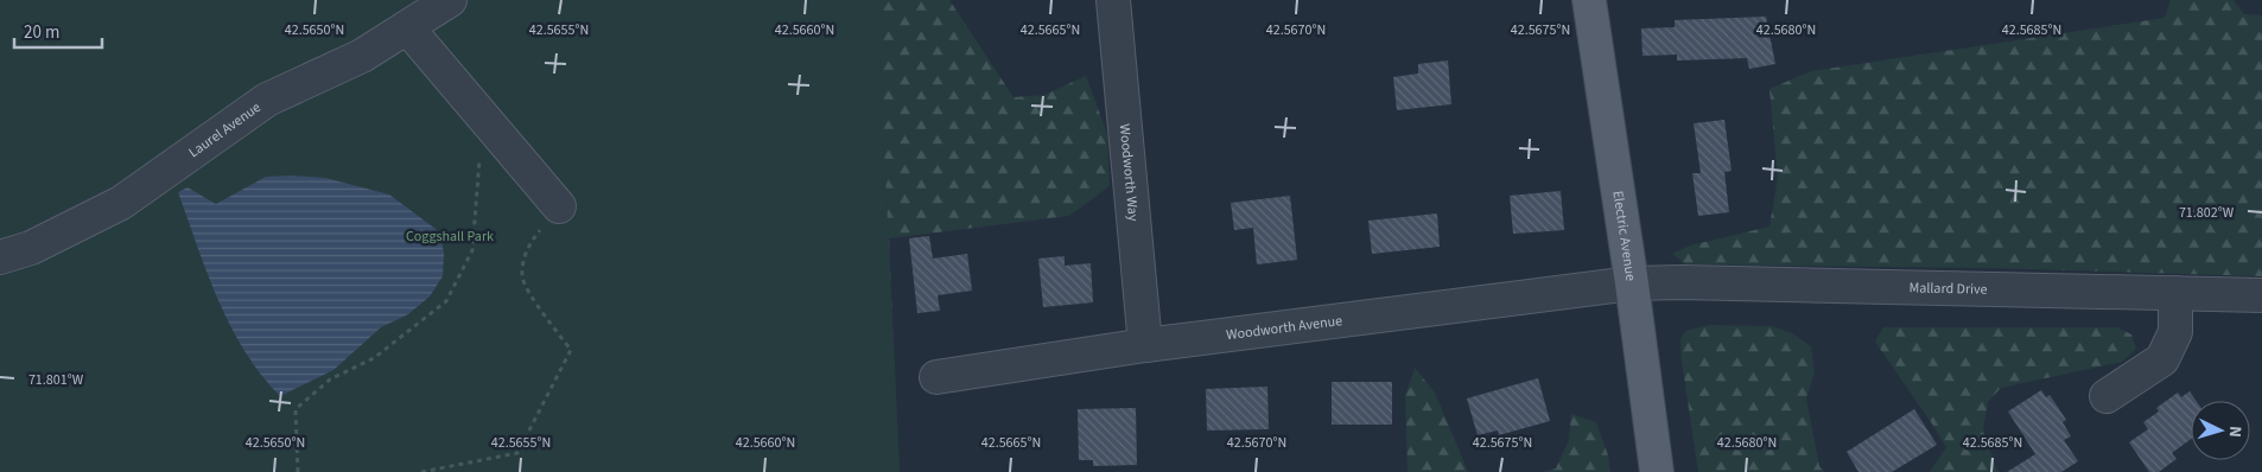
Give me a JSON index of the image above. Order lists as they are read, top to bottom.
{
  "streets": {
    "main road": ["Electric Avenue"],
    "street": [
      "Laurel Avenue",
      "Woodworth Way",
      "Mallard Drive",
      "Woodworth Avenue"
    ]
  },
  "crossings": [
    ["Woodworth Way", "Woodworth Avenue"],
    ["Electric Avenue", "Mallard Drive"],
    ["Electric Avenue", "Woodworth Avenue"],
    ["Mallard Drive", "Woodworth Avenue"]
  ],
  "parks": ["Coggshall Park"],
  "scale_bar": "20 m",
  "north": "right",
  "coordinates": [
    "42.5660°N",
    "42.5670°N",
    "42.5650°N",
    "42.5655°N",
    "42.5665°N",
    "42.5675°N",
    "42.5680°N",
    "42.5685°N",
    "71.802°W",
    "71.801°W"
  ]
}
